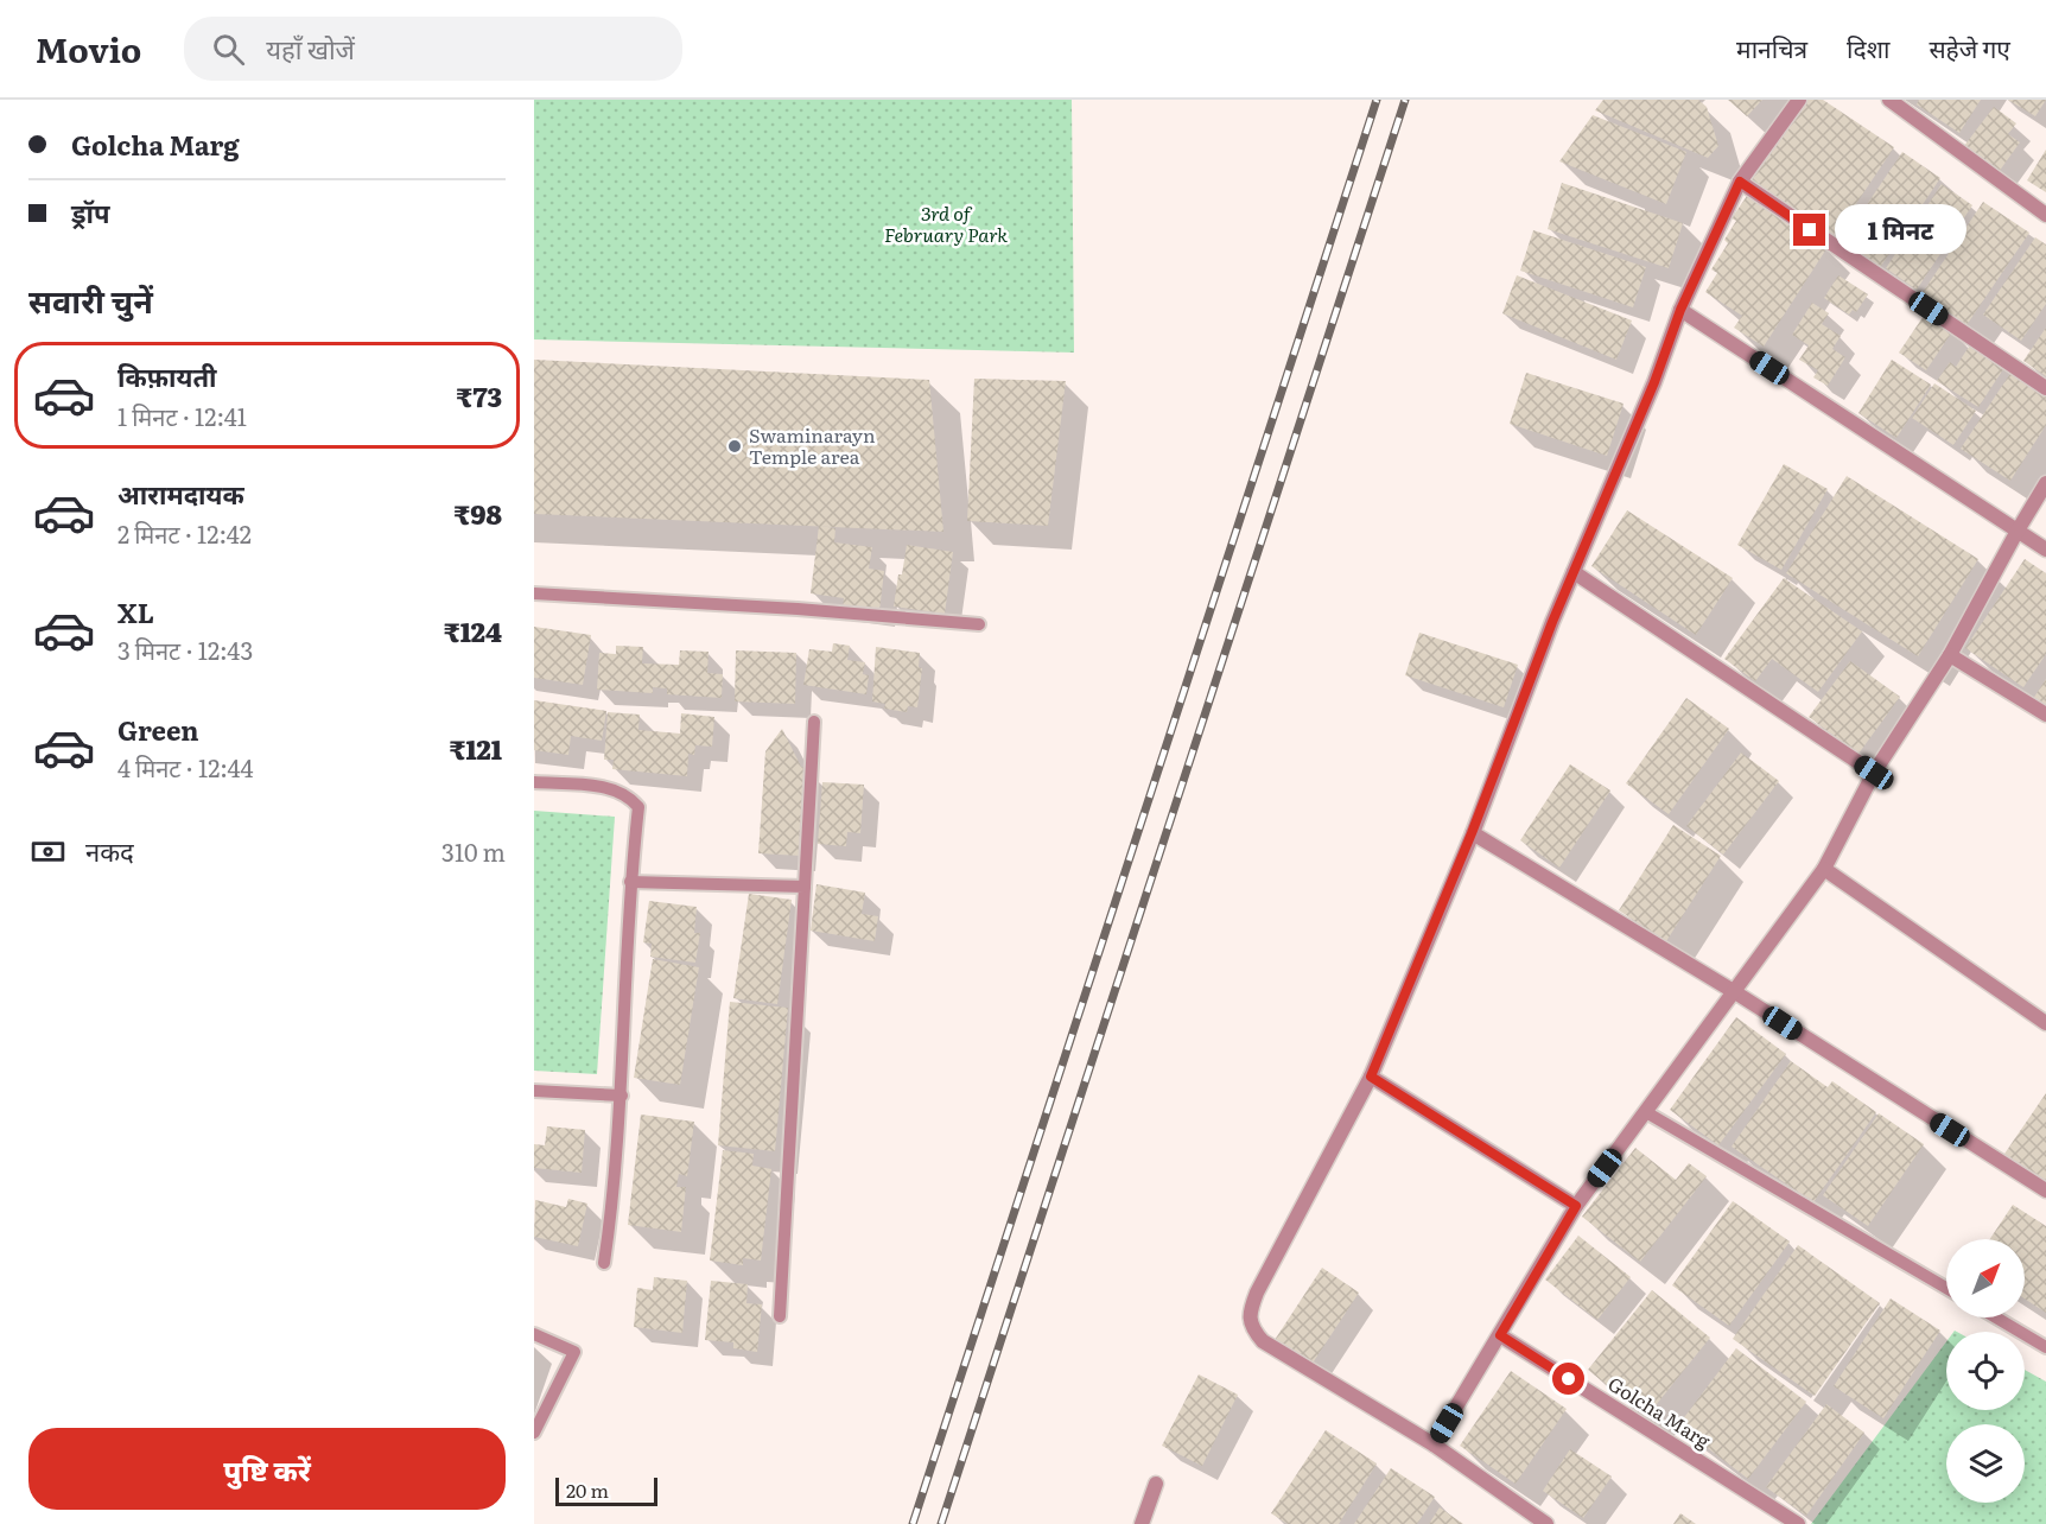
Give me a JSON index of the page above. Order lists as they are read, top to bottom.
{
  "streets": {
    "street": ["Golcha Marg"]
  },
  "parks": ["3rd of February Park"],
  "places": ["Swaminarayn Temple area"],
  "scale_bar": "20 m",
  "north": "top right",
  "page": {
    "header": "Movio",
    "search": "यहाँ खोजें",
    "nav": ["मानचित्र", "दिशा", "सहेजे गए"],
    "banner": ["Golcha Marg", "ड्रॉप"],
    "bubble": "1 मिनट",
    "heading": "सवारी चुनें",
    "list": [
      {
        "name": "किफ़ायती",
        "note": "1 मिनट · 12:41",
        "value": "₹73"
      },
      {
        "name": "आरामदायक",
        "note": "2 मिनट · 12:42",
        "value": "₹98"
      },
      {
        "name": "XL",
        "note": "3 मिनट · 12:43",
        "value": "₹124"
      },
      {
        "name": "Green",
        "note": "4 मिनट · 12:44",
        "value": "₹121"
      }
    ],
    "pay": ["नकद", "310 m"],
    "buttons": "पुष्टि करें",
    "scale": "20 m"
  }
}
